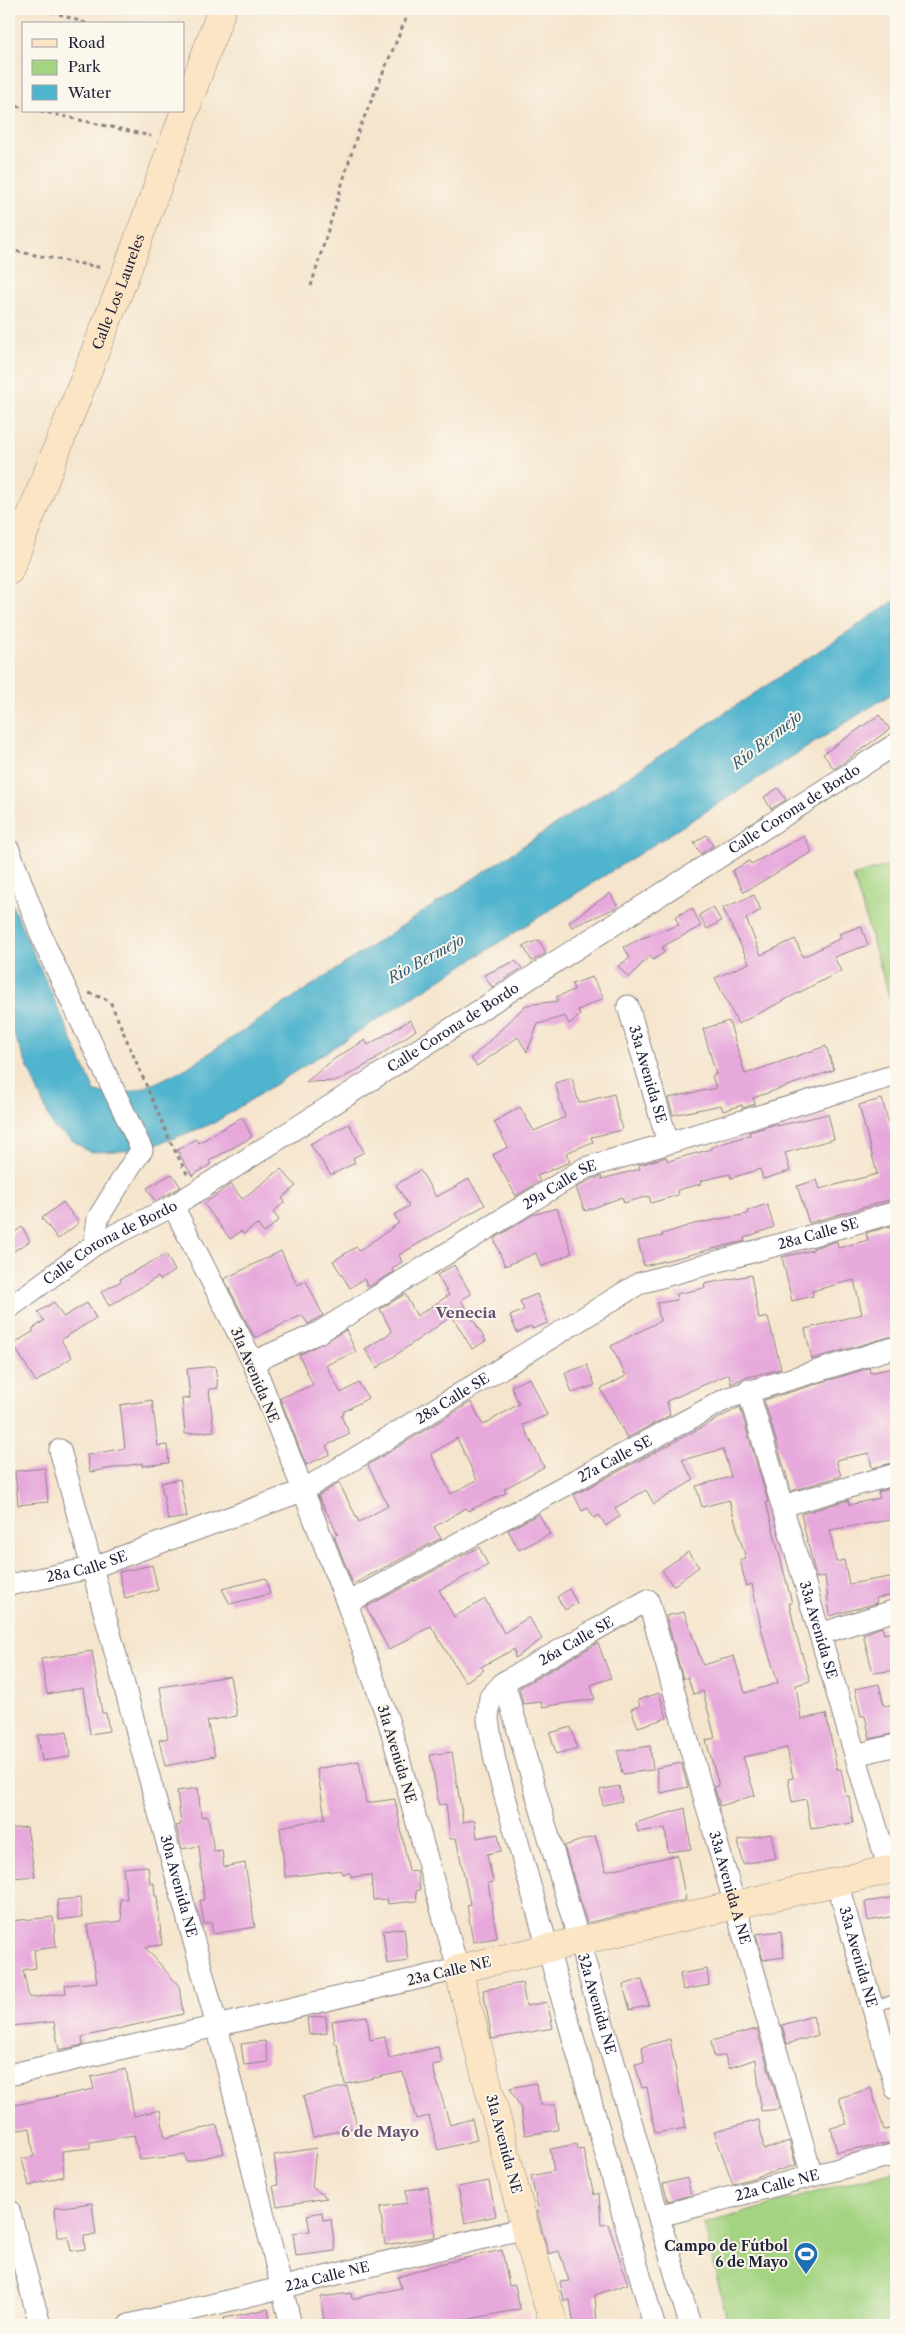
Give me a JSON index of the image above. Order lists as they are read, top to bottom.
{
  "streets": {
    "street": [
      "Calle Los Laureles",
      "Calle Corona de Bordo",
      "33a Avenida SE",
      "29a Calle SE",
      "28a Calle SE",
      "31a Avenida NE",
      "27a Calle SE",
      "26a Calle SE",
      "30a Avenida NE",
      "33a Avenida A NE",
      "33a Avenida NE",
      "23a Calle NE",
      "32a Avenida NE",
      "22a Calle NE"
    ]
  },
  "crossings": [
    ["Calle Corona de Bordo", "31a Avenida NE"],
    ["33a Avenida SE", "29a Calle SE"],
    ["33a Avenida SE", "27a Calle SE"],
    ["33a Avenida SE", "23a Calle NE"],
    ["29a Calle SE", "31a Avenida NE"],
    ["28a Calle SE", "31a Avenida NE"],
    ["28a Calle SE", "30a Avenida NE"],
    ["31a Avenida NE", "27a Calle SE"],
    ["31a Avenida NE", "23a Calle NE"],
    ["31a Avenida NE", "22a Calle NE"],
    ["26a Calle SE", "33a Avenida A NE"],
    ["26a Calle SE", "32a Avenida NE"],
    ["30a Avenida NE", "23a Calle NE"],
    ["30a Avenida NE", "22a Calle NE"],
    ["33a Avenida A NE", "23a Calle NE"],
    ["33a Avenida A NE", "22a Calle NE"],
    ["33a Avenida NE", "23a Calle NE"],
    ["23a Calle NE", "32a Avenida NE"],
    ["32a Avenida NE", "22a Calle NE"]
  ],
  "districts": ["Venecia", "6 de Mayo"],
  "water": ["Río Bermejo"],
  "places": {
    "sports": ["Campo de Fútbol 6 de Mayo"]
  },
  "legend": ["Road", "Park", "Water"]
}
